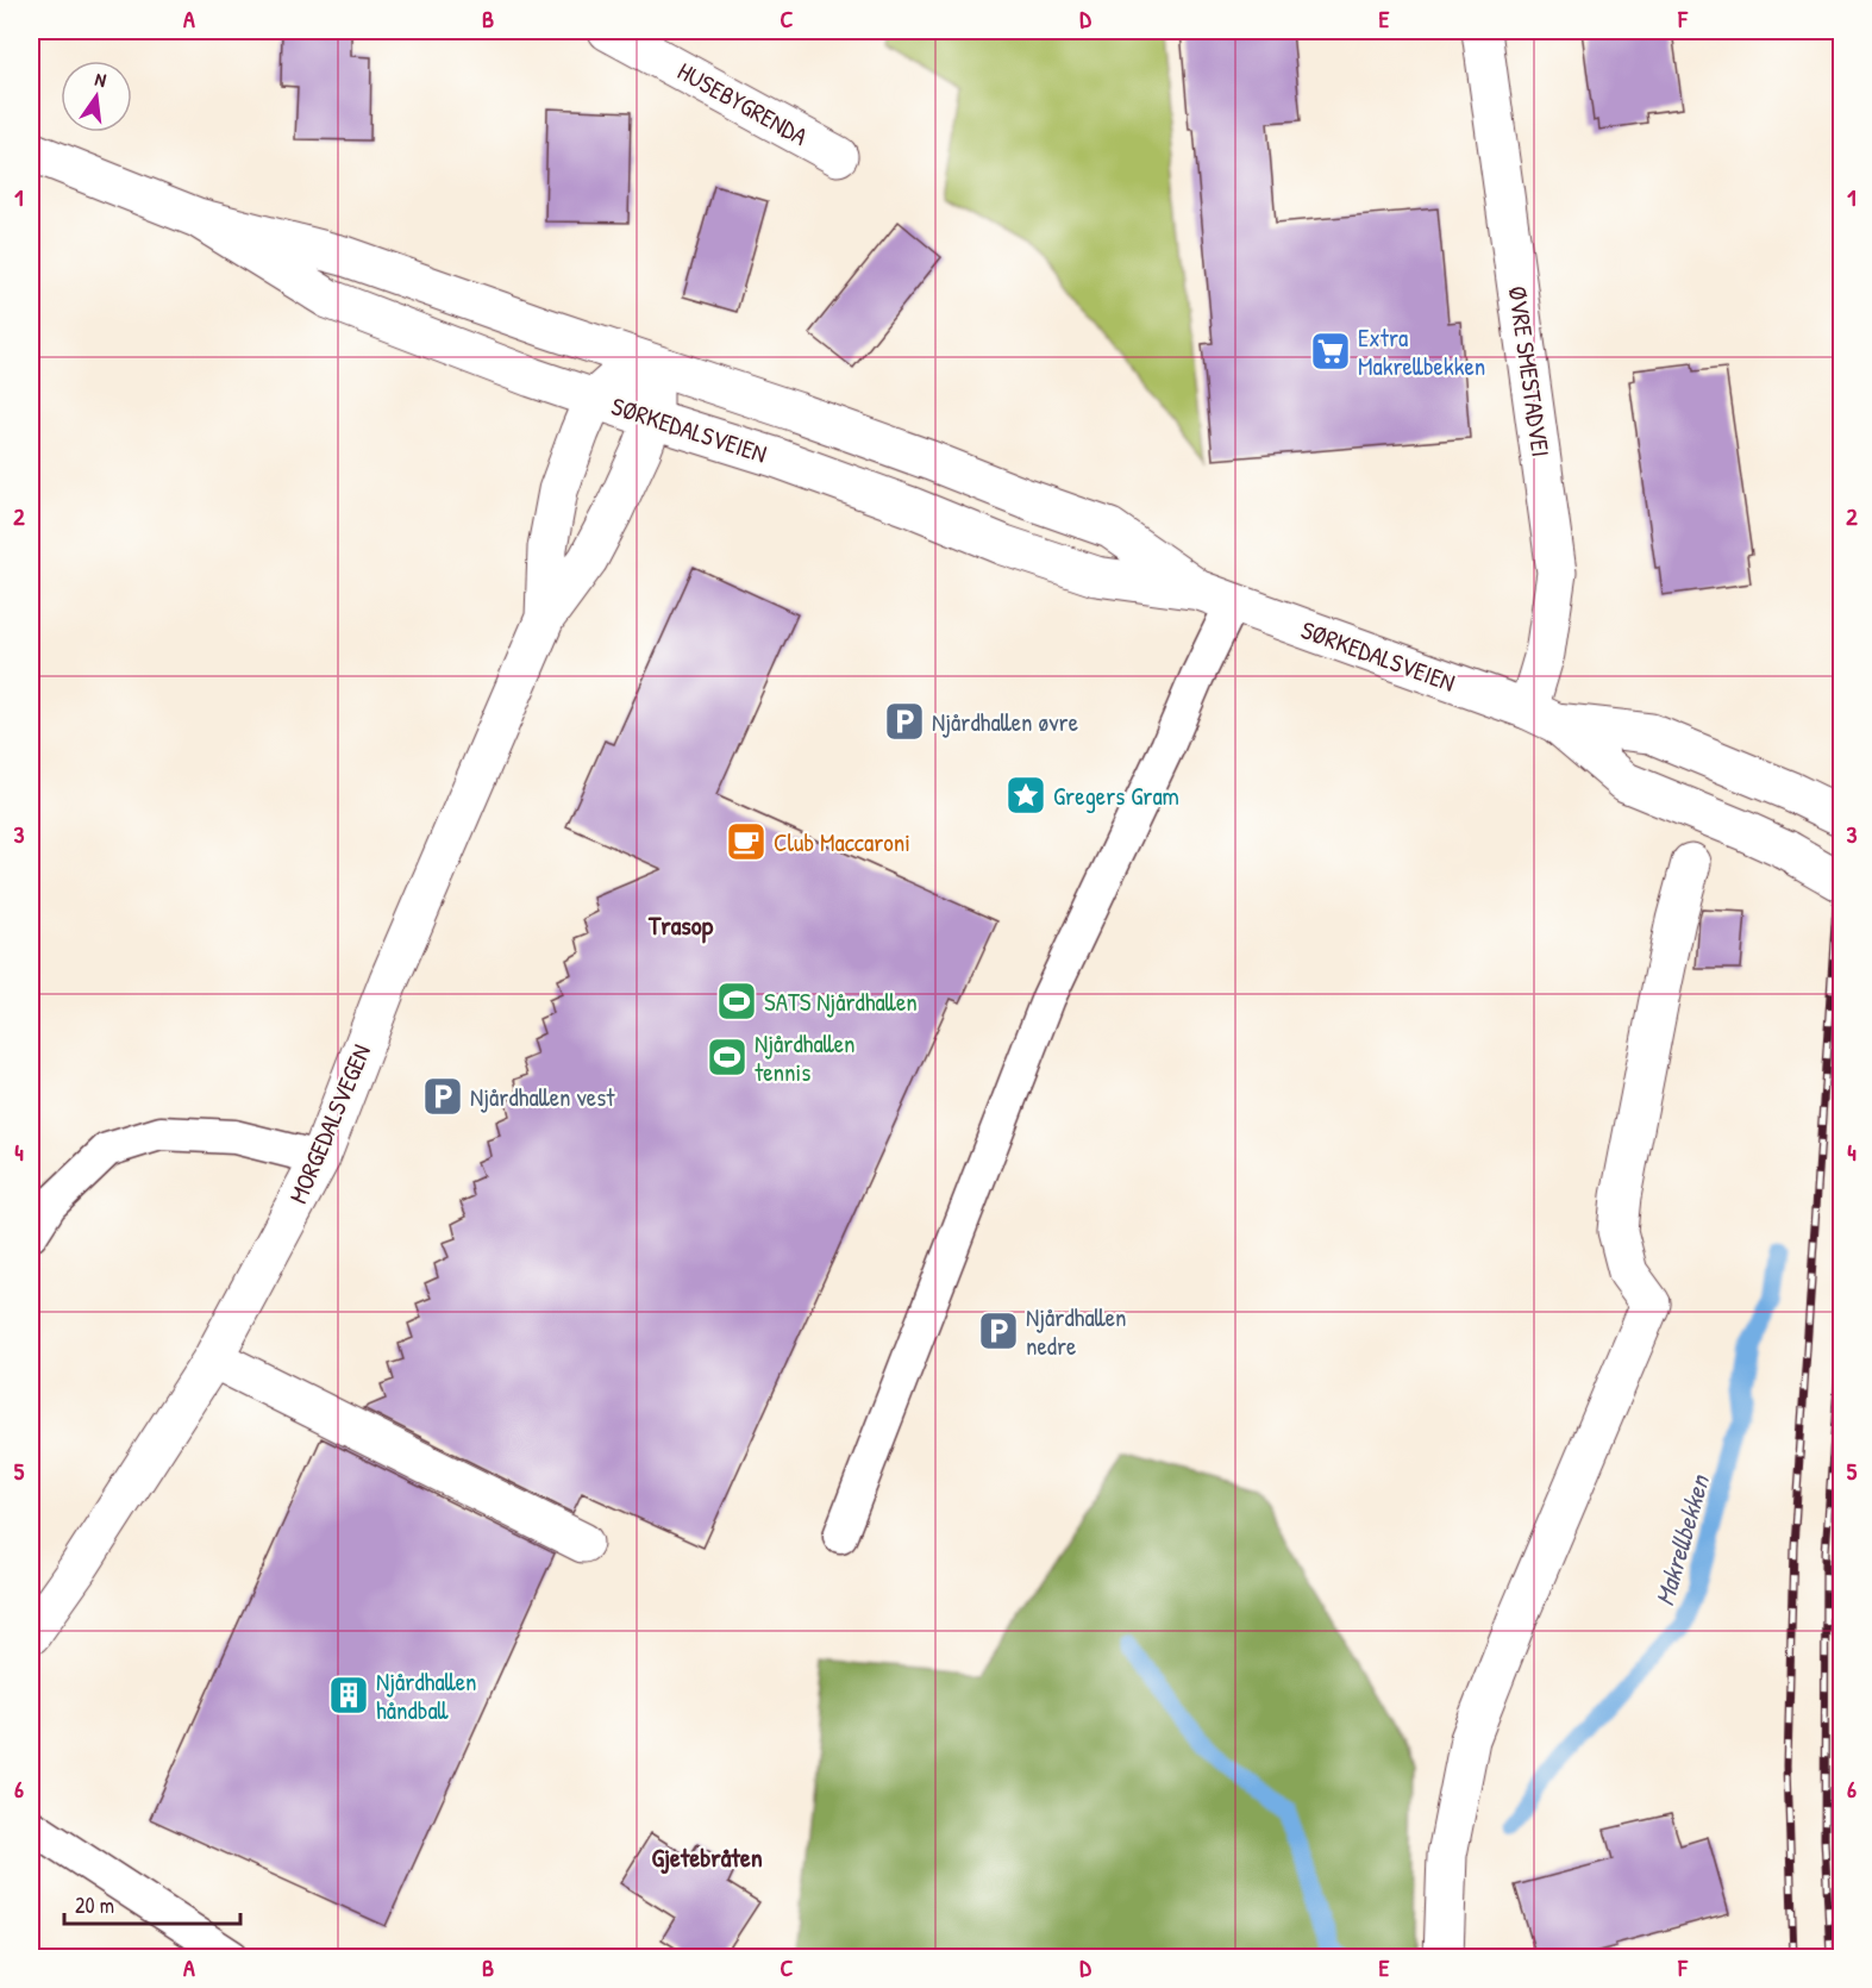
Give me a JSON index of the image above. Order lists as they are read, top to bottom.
{
  "streets": {
    "street": [
      "HUSEBYGRENDA",
      "ØVRE SMESTADVEI",
      "SØRKEDALSVEIEN",
      "MORGEDALSVEGEN"
    ]
  },
  "crossings": [
    ["ØVRE SMESTADVEI", "SØRKEDALSVEIEN"],
    ["SØRKEDALSVEIEN", "MORGEDALSVEGEN"]
  ],
  "districts": ["Trasop", "Gjetebråten"],
  "water": ["Makrellbekken"],
  "places": {
    "supermarket": ["Extra Makrellbekken"],
    "parking": ["Njårdhallen øvre", "Njårdhallen vest", "Njårdhallen nedre"],
    "place": ["Gregers Gram"],
    "cafe": ["Club Maccaroni"],
    "sports": ["SATS Njårdhallen", "Njårdhallen tennis"],
    "building": ["Njårdhallen håndball"]
  },
  "scale_bar": "20 m",
  "north": "top",
  "grid": {
    "columns": [
      "A",
      "B",
      "C",
      "D",
      "E",
      "F"
    ],
    "rows": [
      "1",
      "2",
      "3",
      "4",
      "5",
      "6"
    ]
  }
}
